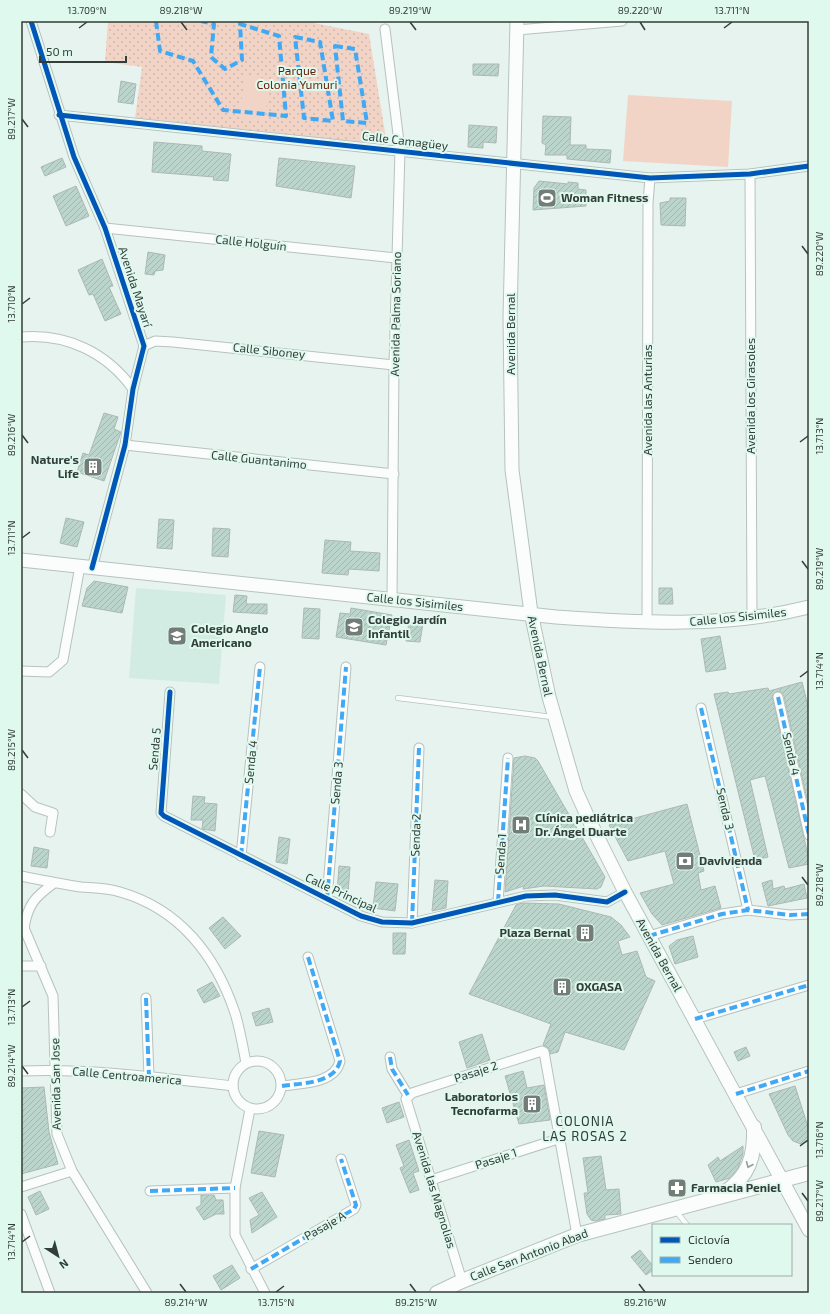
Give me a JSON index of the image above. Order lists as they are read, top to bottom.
{
  "streets": {
    "main road": ["Avenida Bernal", "Calle los Sisimiles", "Calle San Antonio Abad"],
    "street": [
      "Calle Camagüey",
      "Calle Holguín",
      "Avenida Mayarí",
      "Avenida Palma Soriano",
      "Calle Siboney",
      "Avenida los Girasoles",
      "Avenida las Anturias",
      "Calle Guantanimo",
      "Senda 5",
      "Senda 4",
      "Senda 3",
      "Senda 2",
      "Senda 1",
      "Calle Principal",
      "Pasaje 2",
      "Calle Centroamerica",
      "Avenida San Jose",
      "Pasaje 1",
      "Avenida las Magnolias",
      "Pasaje A"
    ]
  },
  "crossings": [
    ["Calle Camagüey", "Avenida Mayarí"],
    ["Calle Camagüey", "Avenida Palma Soriano"],
    ["Calle Camagüey", "Avenida Bernal"],
    ["Calle Camagüey", "Avenida los Girasoles"],
    ["Calle Camagüey", "Avenida las Anturias"],
    ["Calle Holguín", "Avenida Mayarí"],
    ["Calle Holguín", "Avenida Palma Soriano"],
    ["Avenida Mayarí", "Calle Siboney"],
    ["Avenida Mayarí", "Calle Guantanimo"],
    ["Avenida Mayarí", "Calle los Sisimiles"],
    ["Avenida Palma Soriano", "Calle Siboney"],
    ["Avenida Palma Soriano", "Calle Guantanimo"],
    ["Avenida Palma Soriano", "Calle los Sisimiles"],
    ["Avenida Bernal", "Calle los Sisimiles"],
    ["Avenida Bernal", "Calle Principal"],
    ["Avenida Bernal", "Calle San Antonio Abad"],
    ["Avenida los Girasoles", "Calle los Sisimiles"],
    ["Avenida las Anturias", "Calle los Sisimiles"],
    ["Senda 5", "Calle Principal"],
    ["Senda 4", "Calle Principal"],
    ["Senda 3", "Calle Principal"],
    ["Senda 2", "Calle Principal"],
    ["Senda 1", "Calle Principal"],
    ["Pasaje 2", "Pasaje 1"],
    ["Pasaje 2", "Avenida las Magnolias"],
    ["Calle Centroamerica", "Avenida San Jose"],
    ["Pasaje 1", "Avenida las Magnolias"],
    ["Avenida las Magnolias", "Calle San Antonio Abad"]
  ],
  "districts": ["COLONIA LAS ROSAS 2"],
  "parks": ["Parque Colonia Yumuri"],
  "places": {
    "sports": ["Woman Fitness"],
    "building": [
      "Nature's Life",
      "Plaza Bernal",
      "OXGASA",
      "Laboratorios Tecnofarma"
    ],
    "school or university": ["Colegio Jardín Infantil", "Colegio Anglo Americano"],
    "hospital": ["Clínica pediátrica Dr. Ángel Duarte"],
    "bank": ["Davivienda"],
    "pharmacy": ["Farmacia Peniel"]
  },
  "legend": ["Ciclovía", "Sendero"],
  "scale_bar": "50 m",
  "north": "bottom right",
  "coordinates": [
    "13.709°N",
    "89.218°W",
    "89.219°W",
    "89.220°W",
    "13.711°N",
    "89.217°W",
    "13.710°N",
    "89.216°W",
    "13.713°N",
    "13.714°N",
    "89.215°W",
    "89.214°W",
    "13.716°N",
    "13.715°N"
  ]
}
